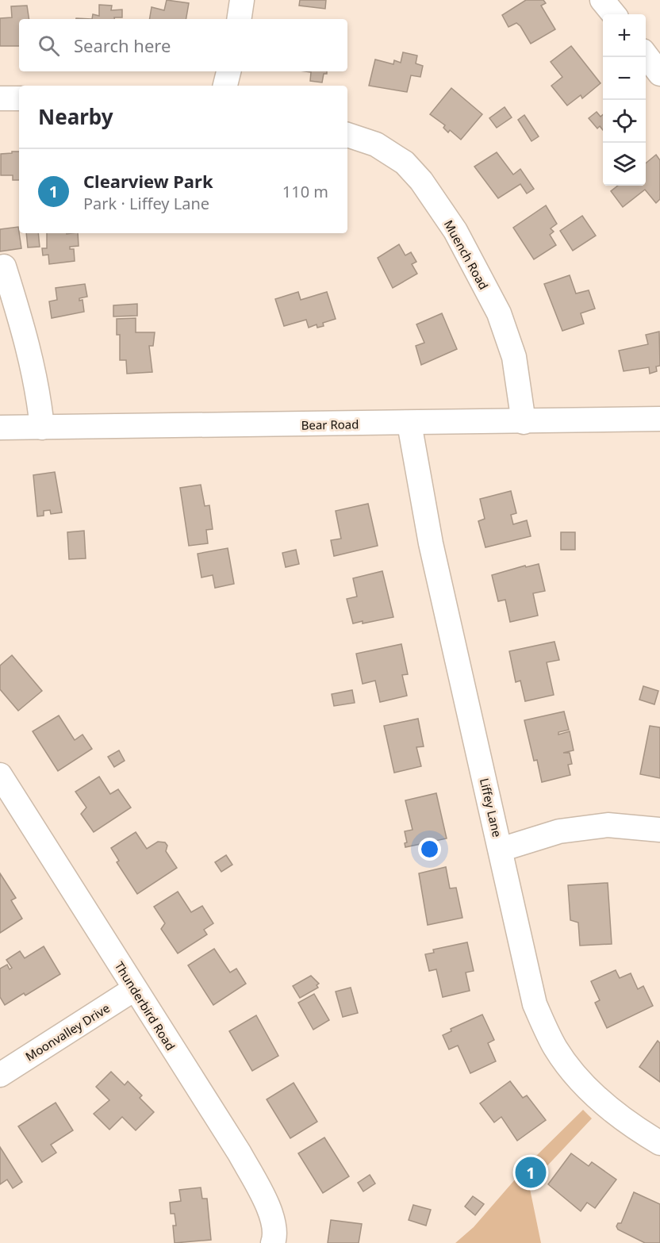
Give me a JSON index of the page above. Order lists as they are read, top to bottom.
{
  "streets": {
    "street": [
      "Muench Road",
      "Bear Road",
      "Liffey Lane",
      "Thunderbird Road",
      "Moonvalley Drive"
    ]
  },
  "crossings": [
    ["Muench Road", "Bear Road"],
    ["Bear Road", "Liffey Lane"],
    ["Thunderbird Road", "Moonvalley Drive"]
  ],
  "page": {
    "map_buttons": ["+", "−"],
    "search": "Search here",
    "heading": "Nearby",
    "list": [
      {
        "mark": "1",
        "name": "Clearview Park",
        "note": "Park · Liffey Lane",
        "value": "110 m"
      }
    ],
    "pins": "1"
  }
}
